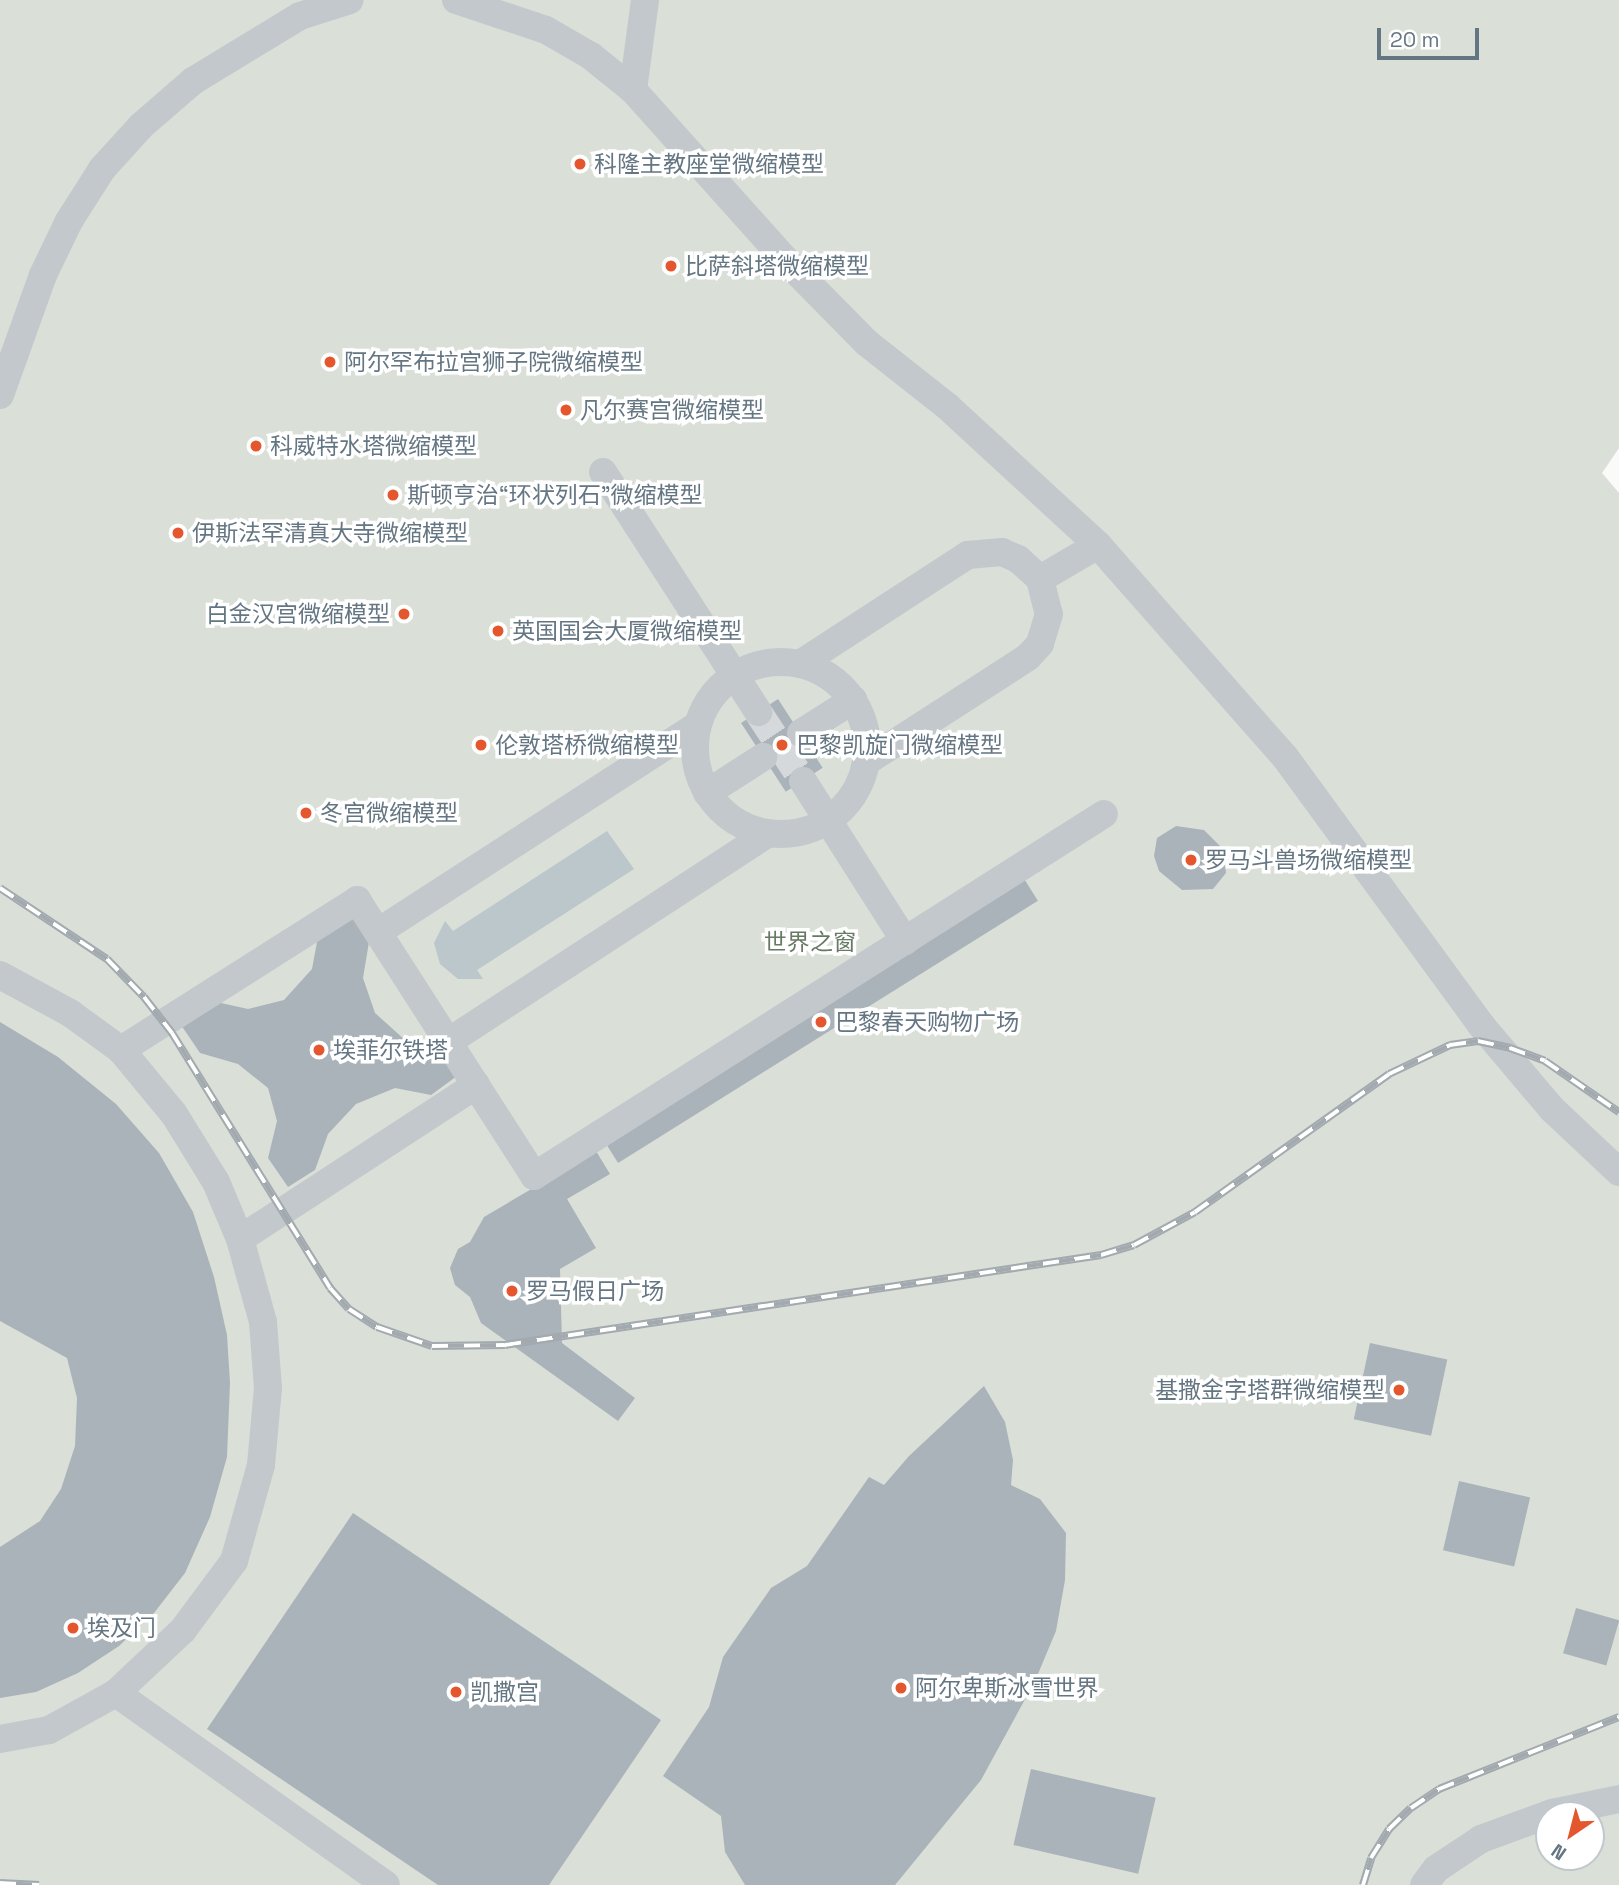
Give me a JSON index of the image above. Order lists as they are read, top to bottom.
{
  "parks": ["世界之窗"],
  "places": [
    "科隆主教座堂微缩模型",
    "比萨斜塔微缩模型",
    "阿尔罕布拉宫狮子院微缩模型",
    "凡尔赛宫微缩模型",
    "科威特水塔微缩模型",
    "斯顿亨治“环状列石”微缩模型",
    "伊斯法罕清真大寺微缩模型",
    "白金汉宫微缩模型",
    "英国国会大厦微缩模型",
    "伦敦塔桥微缩模型",
    "巴黎凯旋门微缩模型",
    "冬宫微缩模型",
    "罗马斗兽场微缩模型",
    "巴黎春天购物广场",
    "埃菲尔铁塔",
    "罗马假日广场",
    "基撒金字塔群微缩模型",
    "埃及门",
    "阿尔卑斯冰雪世界",
    "凯撒宫"
  ],
  "scale_bar": "20 m",
  "north": "bottom left"
}
